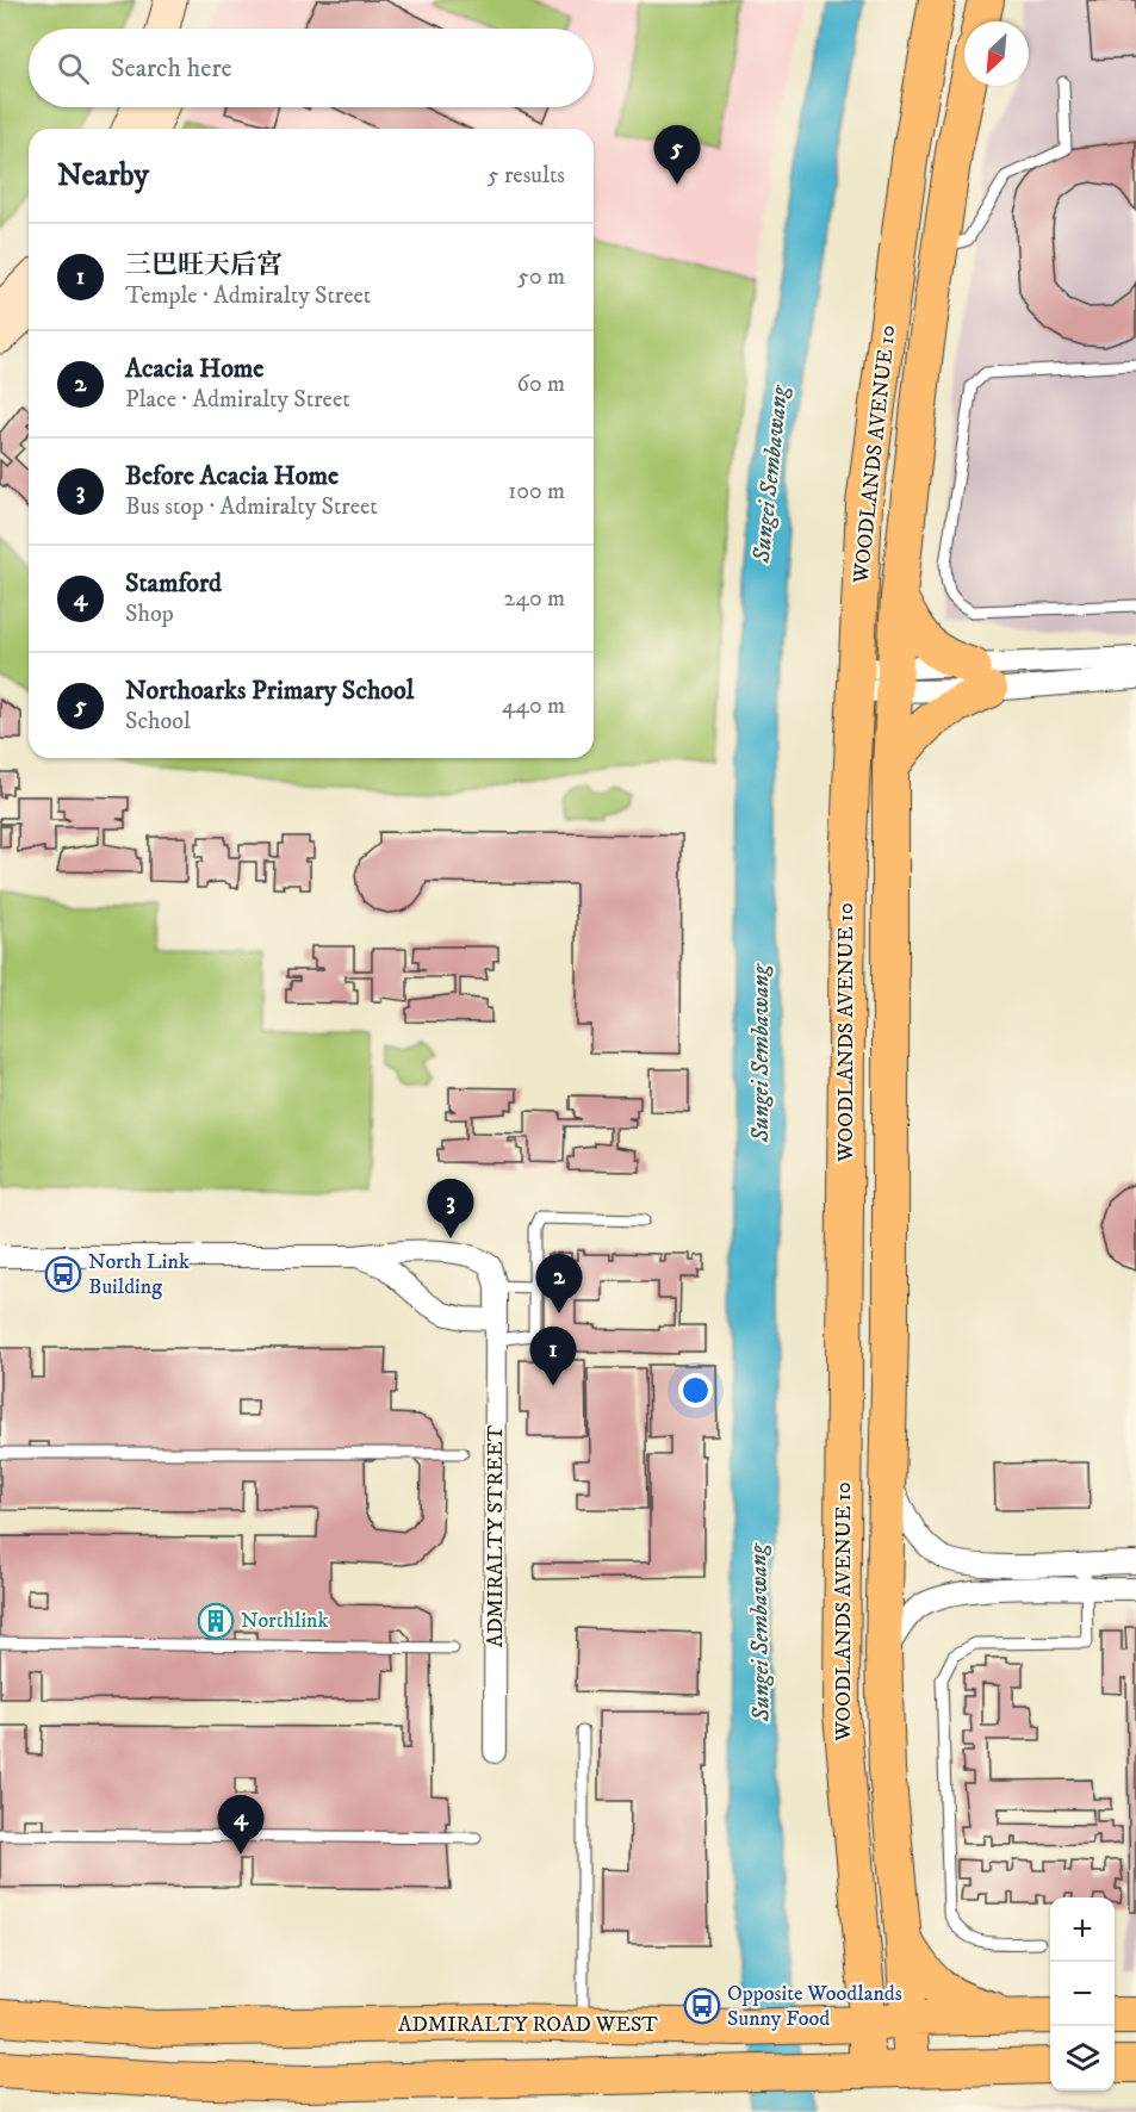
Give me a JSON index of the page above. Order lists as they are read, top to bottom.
{
  "streets": {
    "main road": ["WOODLANDS AVENUE 10", "ADMIRALTY ROAD WEST"],
    "street": ["ADMIRALTY STREET"]
  },
  "crossings": [
    ["WOODLANDS AVENUE 10", "ADMIRALTY ROAD WEST"]
  ],
  "water": ["Sungei Sembawang"],
  "places": {
    "bus stop": ["North Link Building", "Opposite Woodlands Sunny Food"],
    "building": ["Northlink"]
  },
  "north": "bottom left",
  "page": {
    "search": "Search here",
    "pins": [
      "5",
      "3",
      "2",
      "1",
      "4"
    ],
    "heading": ["Nearby", "5 results"],
    "list": [
      {
        "mark": "1",
        "name": "三巴旺天后宮",
        "note": "Temple · Admiralty Street",
        "value": "50 m"
      },
      {
        "mark": "2",
        "name": "Acacia Home",
        "note": "Place · Admiralty Street",
        "value": "60 m"
      },
      {
        "mark": "3",
        "name": "Before Acacia Home",
        "note": "Bus stop · Admiralty Street",
        "value": "100 m"
      },
      {
        "mark": "4",
        "name": "Stamford",
        "note": "Shop",
        "value": "240 m"
      },
      {
        "mark": "5",
        "name": "Northoarks Primary School",
        "note": "School",
        "value": "440 m"
      }
    ],
    "map_buttons": ["+", "−"]
  }
}
